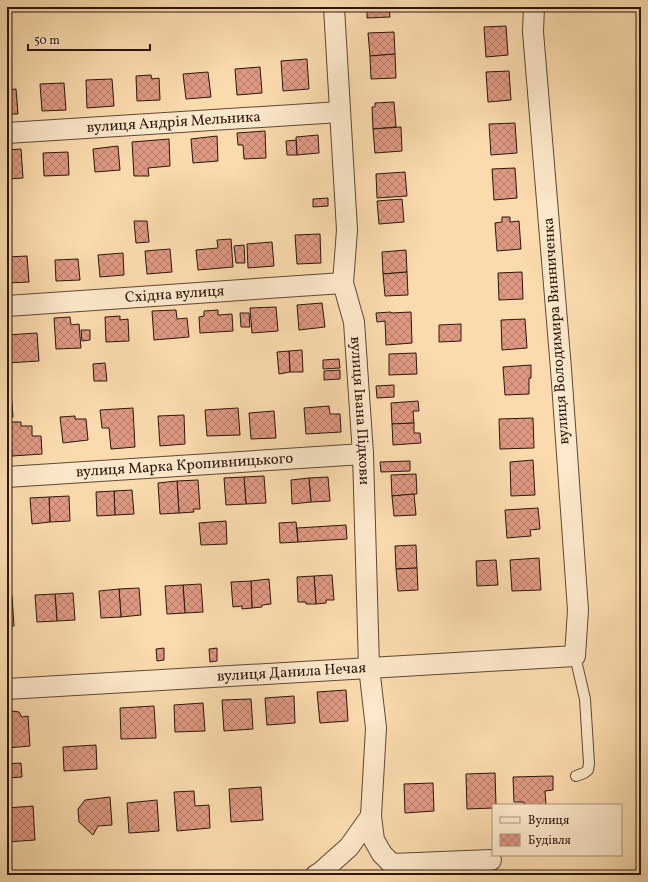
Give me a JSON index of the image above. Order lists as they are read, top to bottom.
{
  "streets": {
    "street": [
      "вулиця Андрія Мельника",
      "Східна вулиця",
      "вулиця Володимира Винниченка",
      "вулиця Івана Підкови",
      "вулиця Марка Кропивницького",
      "вулиця Данила Нечая"
    ]
  },
  "crossings": [
    ["вулиця Андрія Мельника", "вулиця Івана Підкови"],
    ["Східна вулиця", "вулиця Івана Підкови"],
    ["вулиця Володимира Винниченка", "вулиця Данила Нечая"],
    ["вулиця Івана Підкови", "вулиця Марка Кропивницького"],
    ["вулиця Івана Підкови", "вулиця Данила Нечая"]
  ],
  "legend": ["Вулиця", "Будівля"],
  "scale_bar": "50 m"
}
